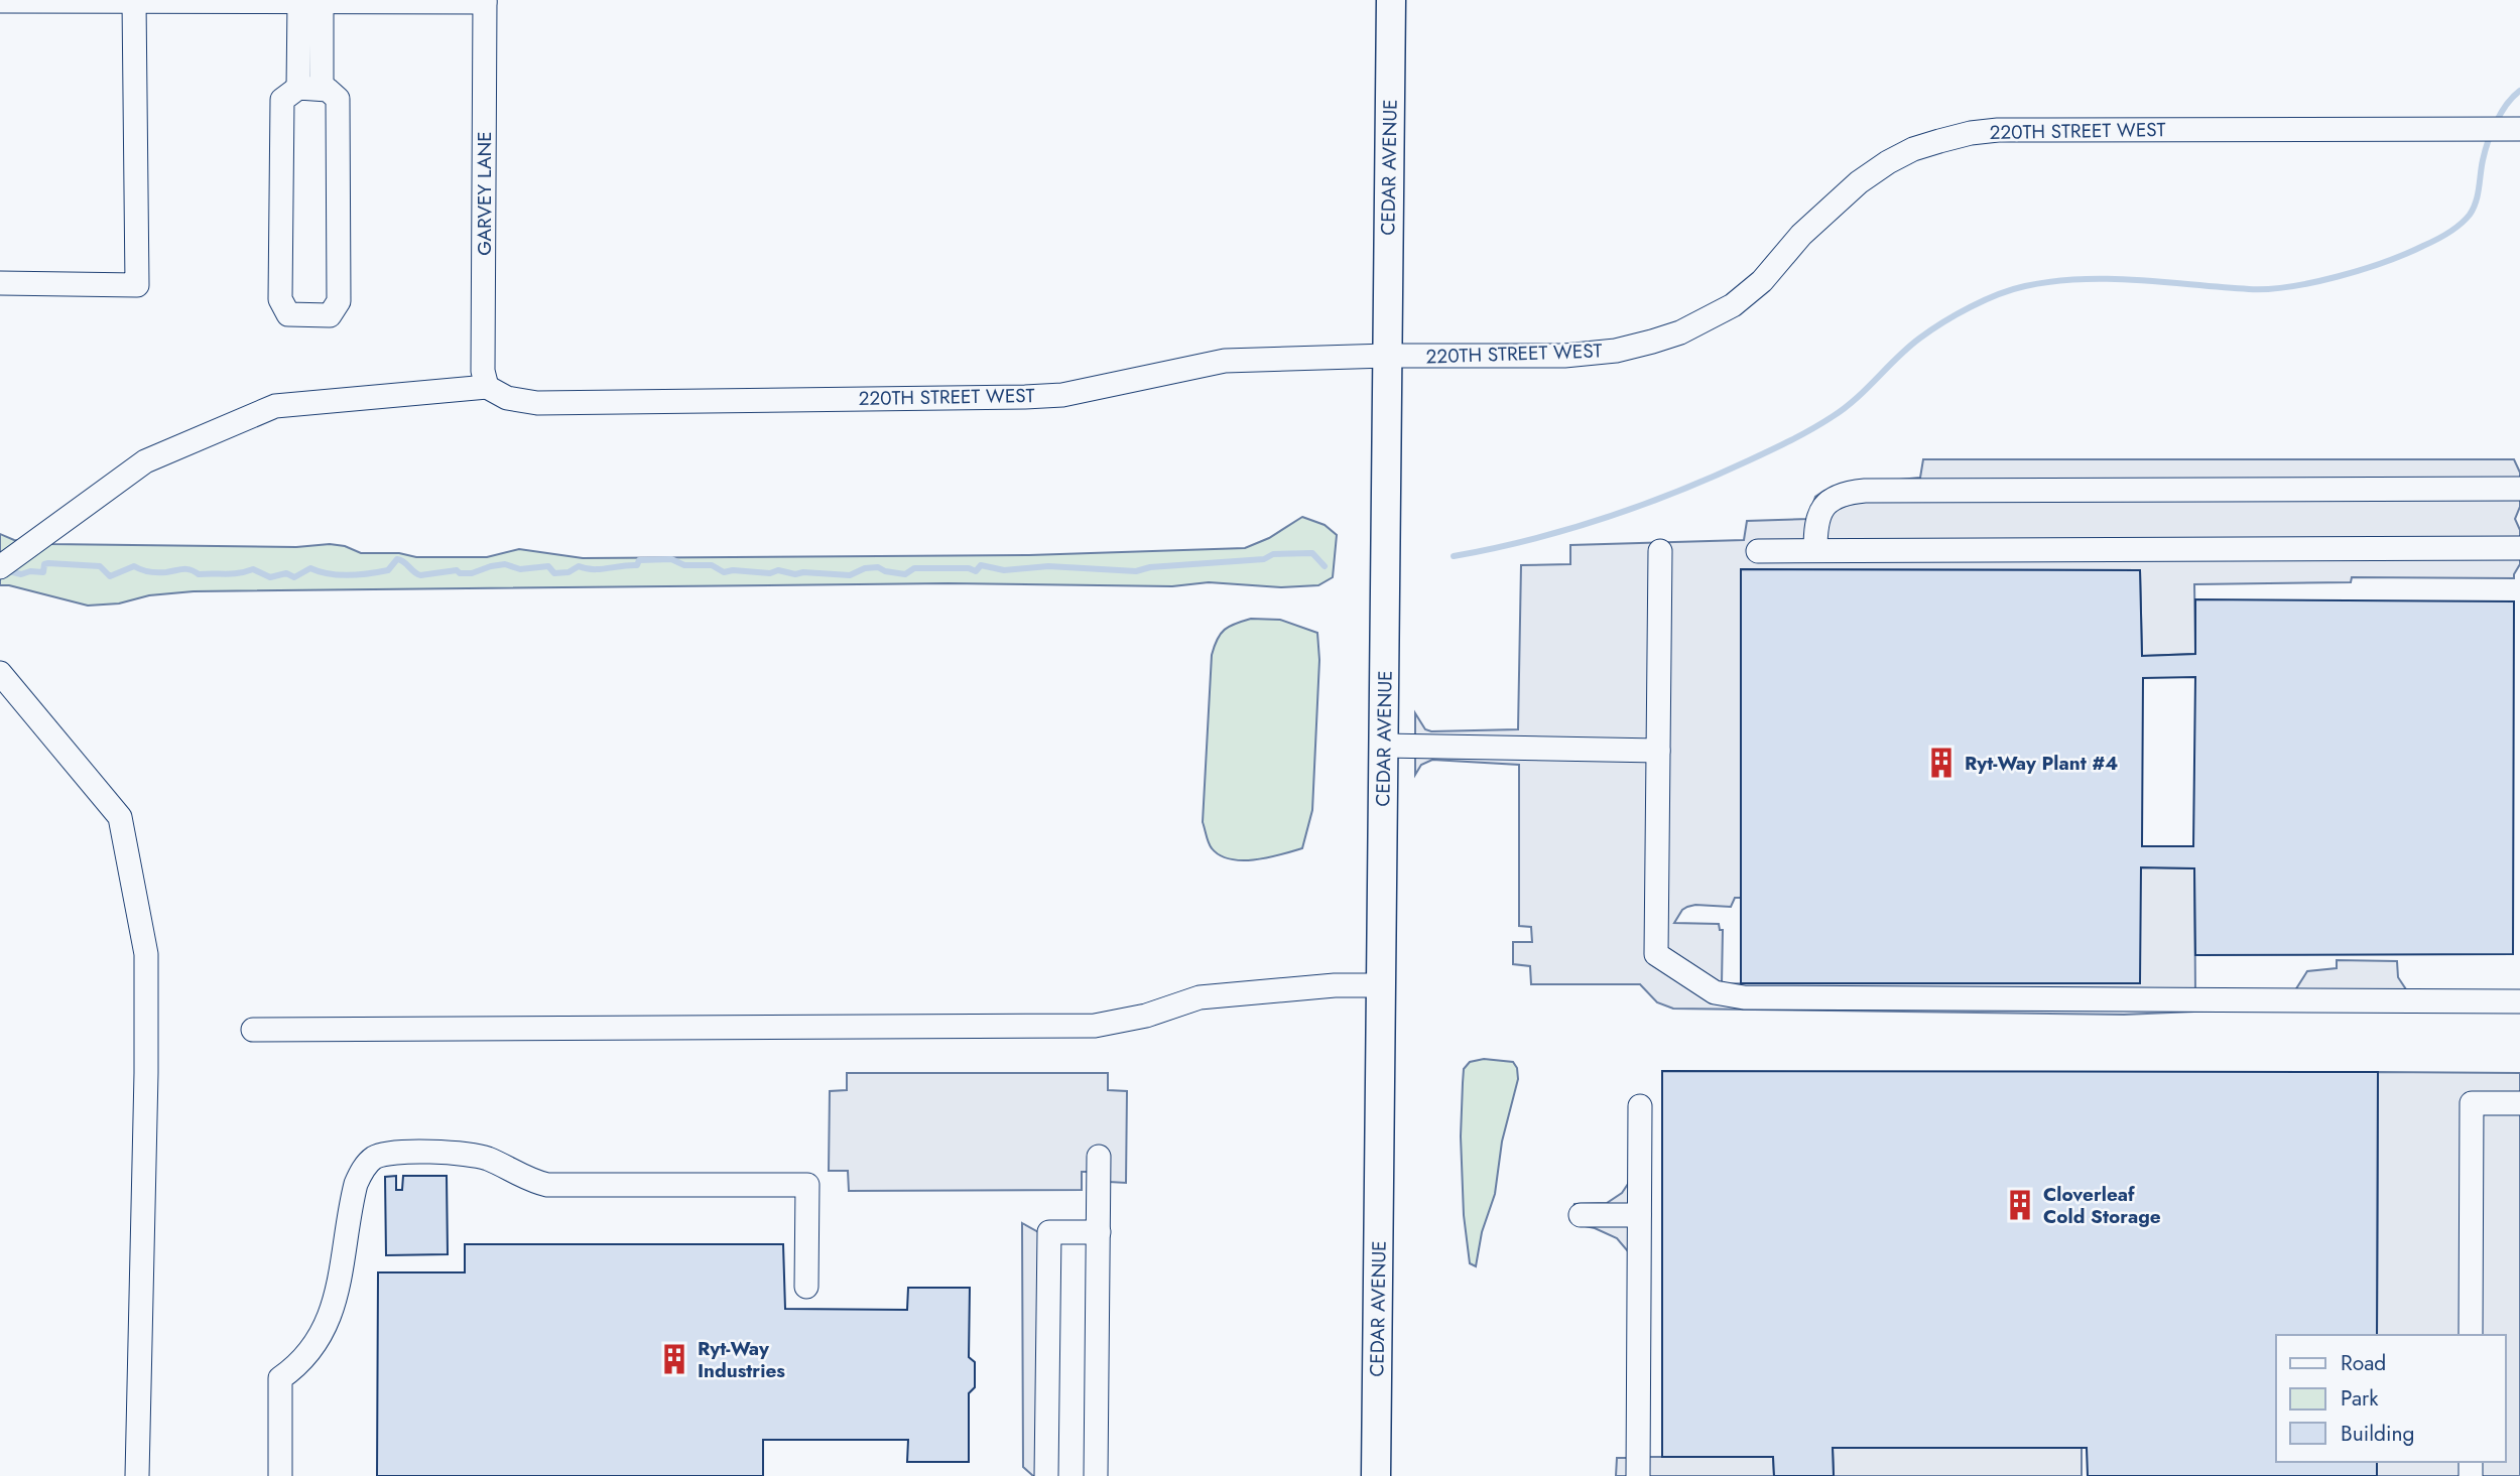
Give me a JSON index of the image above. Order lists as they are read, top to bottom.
{
  "streets": {
    "main road": ["CEDAR AVENUE"],
    "street": ["220TH STREET WEST", "GARVEY LANE"]
  },
  "crossings": [
    ["220TH STREET WEST", "CEDAR AVENUE"],
    ["220TH STREET WEST", "GARVEY LANE"]
  ],
  "places": {
    "building": ["Ryt-Way Plant #4", "Cloverleaf Cold Storage", "Ryt-Way Industries"]
  },
  "legend": ["Road", "Park", "Building"]
}
